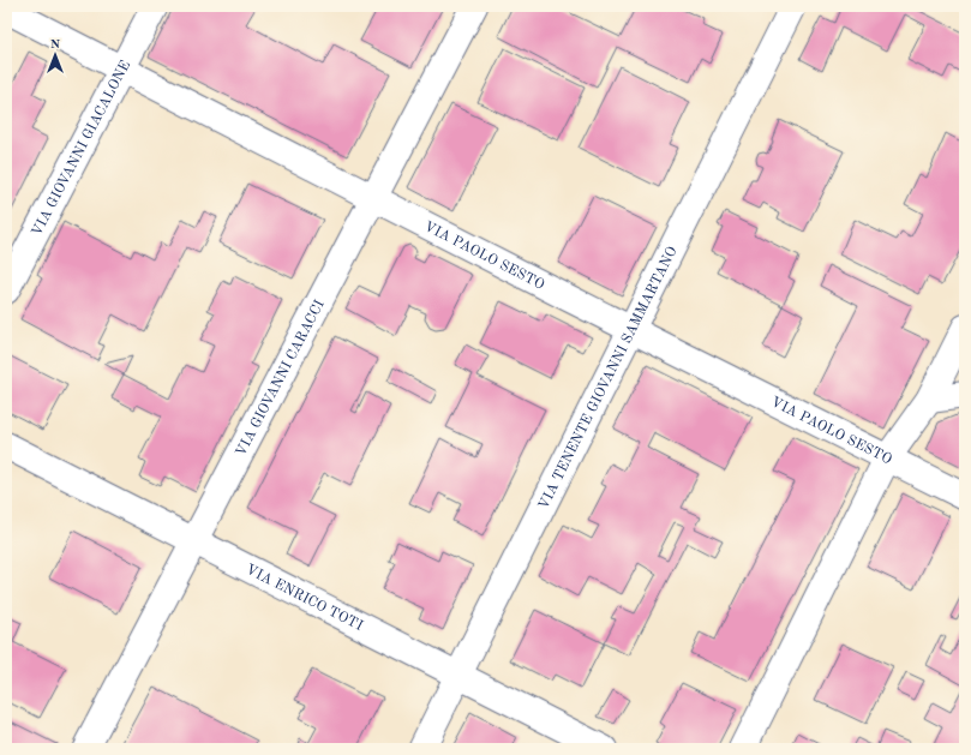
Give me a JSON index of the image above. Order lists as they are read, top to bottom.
{
  "streets": {
    "street": [
      "VIA GIOVANNI GIACALONE",
      "VIA PAOLO SESTO",
      "VIA TENENTE GIOVANNI SAMMARTANO",
      "VIA GIOVANNI CARACCI",
      "VIA ENRICO TOTI"
    ]
  },
  "crossings": [
    ["VIA GIOVANNI GIACALONE", "VIA PAOLO SESTO"],
    ["VIA PAOLO SESTO", "VIA TENENTE GIOVANNI SAMMARTANO"],
    ["VIA PAOLO SESTO", "VIA GIOVANNI CARACCI"],
    ["VIA TENENTE GIOVANNI SAMMARTANO", "VIA ENRICO TOTI"],
    ["VIA GIOVANNI CARACCI", "VIA ENRICO TOTI"]
  ],
  "north": "top"
}
